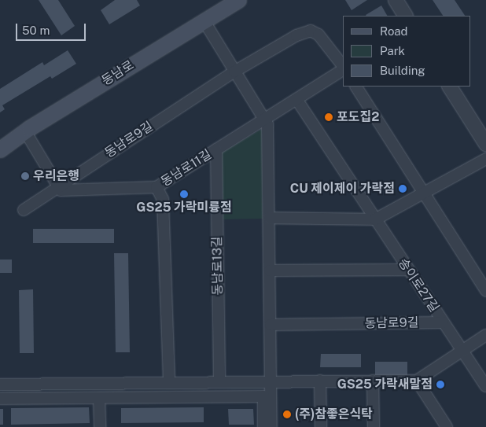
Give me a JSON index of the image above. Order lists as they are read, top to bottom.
{
  "streets": {
    "main road": ["동남로"],
    "street": [
      "동남로9길",
      "동남로11길",
      "동남로13길",
      "송이로27길"
    ]
  },
  "crossings": [
    ["동남로9길", "동남로11길"],
    ["동남로9길", "송이로27길"],
    ["동남로11길", "동남로13길"]
  ],
  "places": [
    "포도집2",
    "우리은행",
    "CU 제이제이 가락점",
    "GS25 가락미륭점",
    "GS25 가락새말점",
    "(주)참좋은식탁"
  ],
  "legend": ["Road", "Park", "Building"],
  "scale_bar": "50 m"
}
